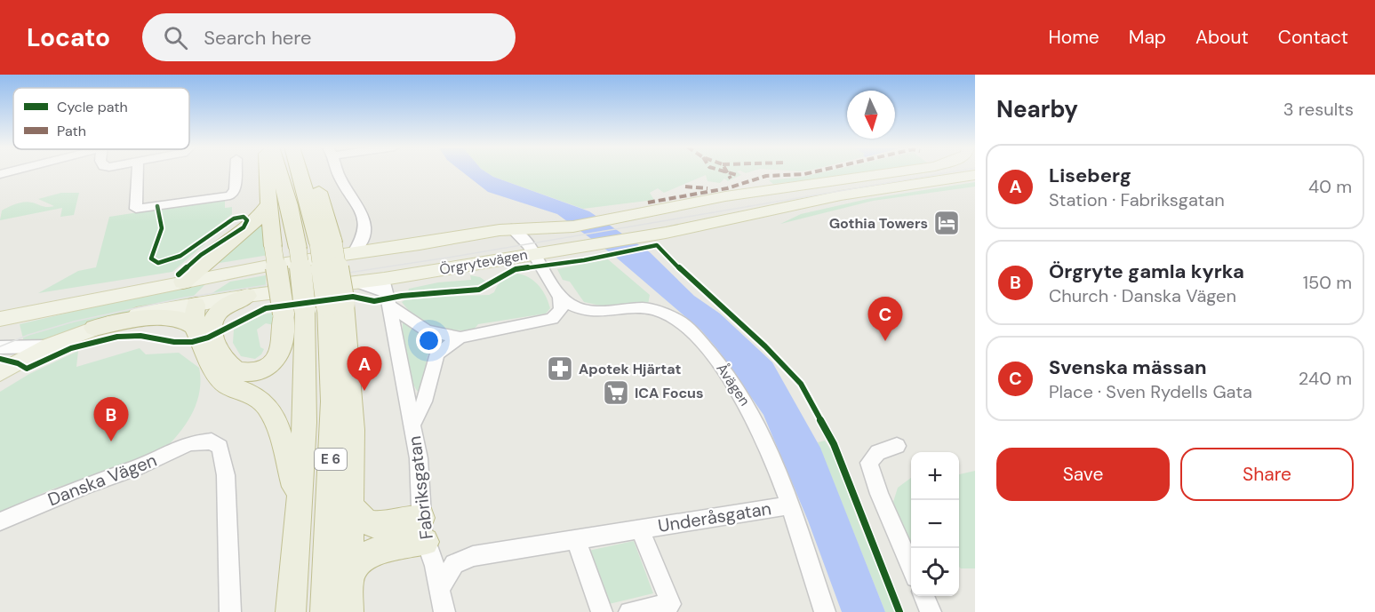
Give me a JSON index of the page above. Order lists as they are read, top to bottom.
{
  "streets": {
    "highway": ["E 6"],
    "main road": ["Örgrytevägen"],
    "street": [
      "Åvägen",
      "Danska Vägen",
      "Fabriksgatan",
      "Underåsgatan"
    ]
  },
  "crossings": [
    ["Örgrytevägen", "Åvägen"],
    ["Örgrytevägen", "Fabriksgatan"],
    ["Åvägen", "Fabriksgatan"],
    ["Åvägen", "Underåsgatan"],
    ["Fabriksgatan", "Underåsgatan"]
  ],
  "places": {
    "hotel": ["Gothia Towers"],
    "pharmacy": ["Apotek Hjärtat"],
    "supermarket": ["ICA Focus"]
  },
  "legend": ["Cycle path", "Path"],
  "north": "bottom",
  "page": {
    "header": "Locato",
    "search": "Search here",
    "nav": [
      "Home",
      "Map",
      "About",
      "Contact"
    ],
    "heading": ["Nearby", "3 results"],
    "list": [
      {
        "mark": "A",
        "name": "Liseberg",
        "note": "Station · Fabriksgatan",
        "value": "40 m"
      },
      {
        "mark": "B",
        "name": "Örgryte gamla kyrka",
        "note": "Church · Danska Vägen",
        "value": "150 m"
      },
      {
        "mark": "C",
        "name": "Svenska mässan",
        "note": "Place · Sven Rydells Gata",
        "value": "240 m"
      }
    ],
    "pins": ["C", "A", "B"],
    "buttons": ["Save", "Share"],
    "map_buttons": ["+", "−"]
  }
}
